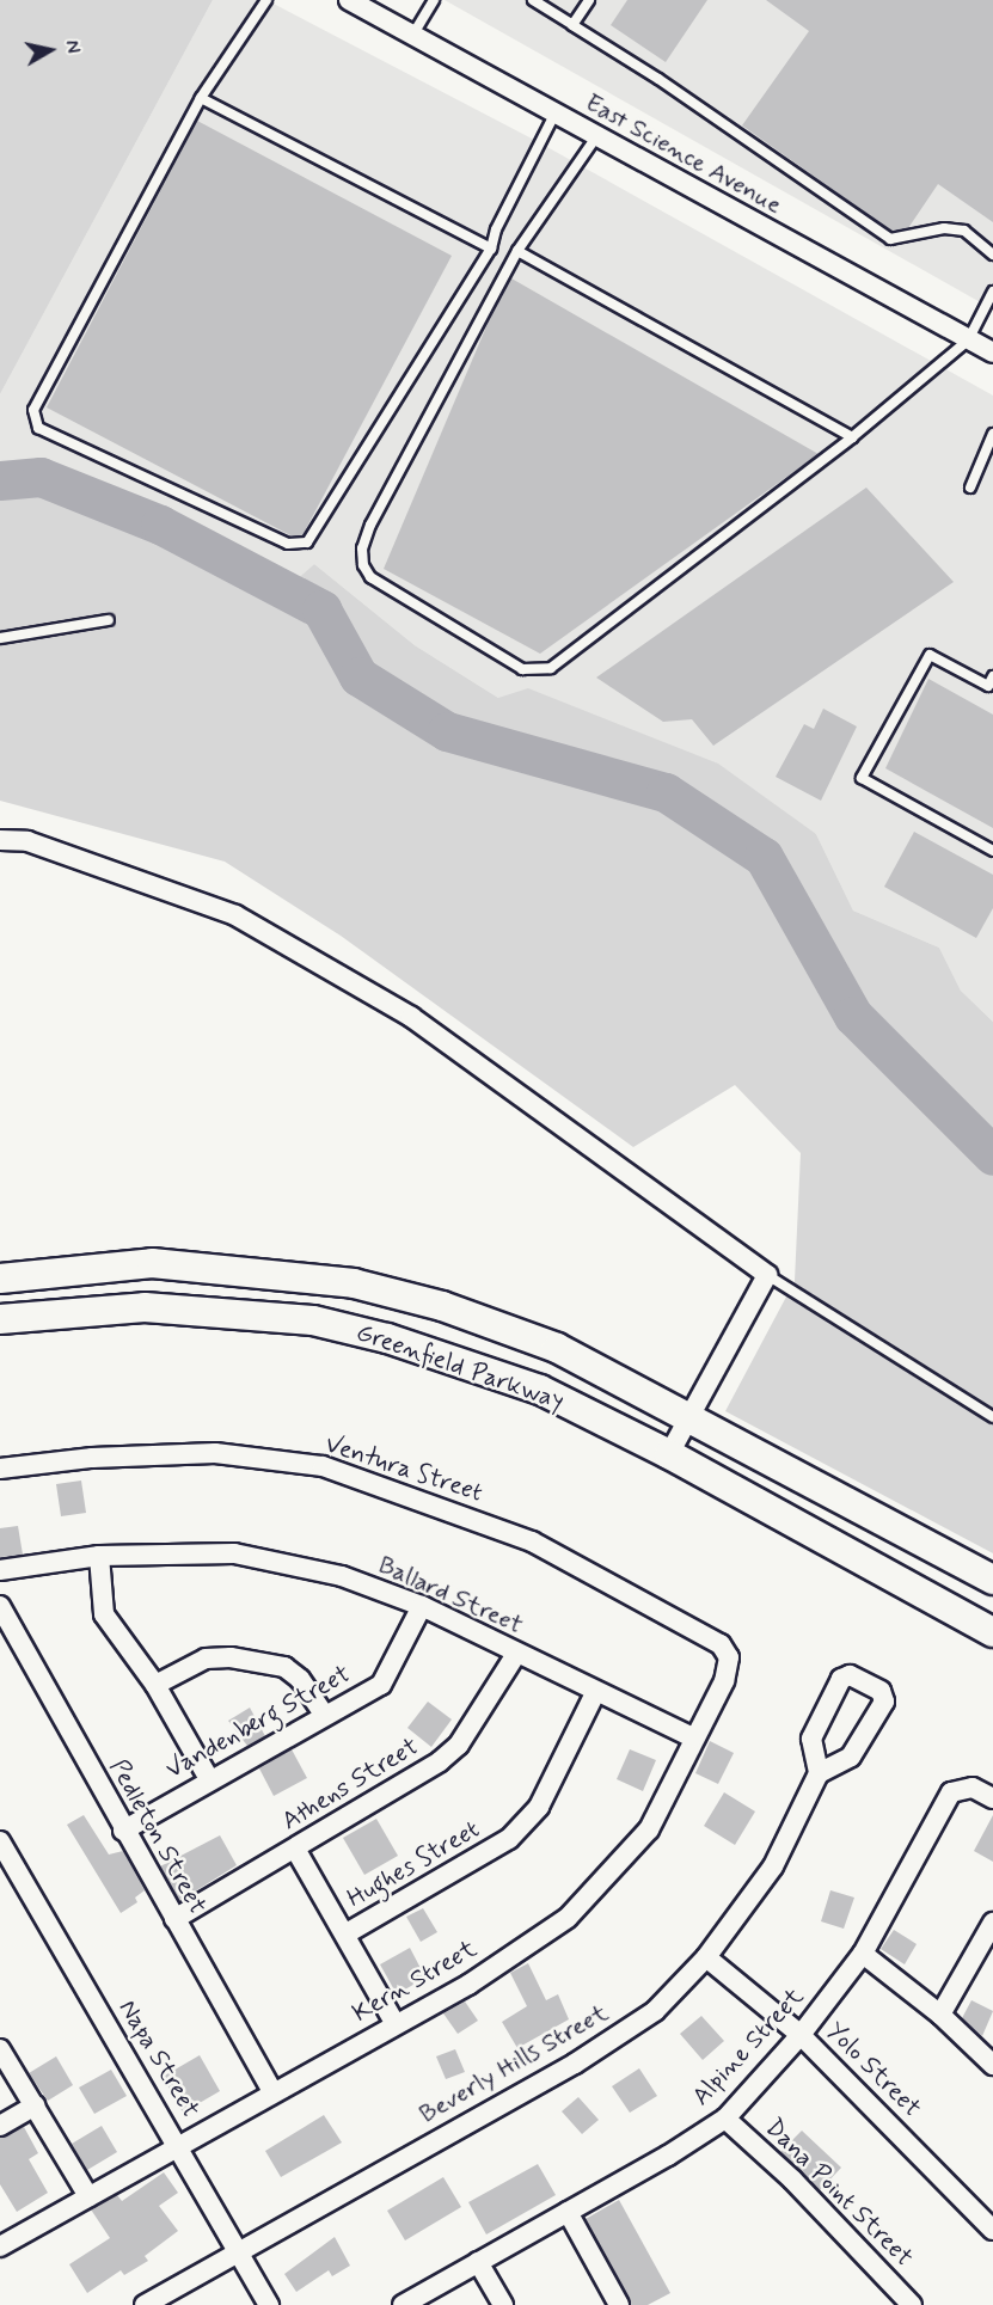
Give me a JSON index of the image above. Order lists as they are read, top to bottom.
{
  "streets": {
    "main road": ["Greenfield Parkway"],
    "street": [
      "East Science Avenue",
      "Ventura Street",
      "Ballard Street",
      "Vandenberg Street",
      "Athens Street",
      "Pedleton Street",
      "Hughes Street",
      "Kern Street",
      "Alpine Street",
      "Napa Street",
      "Beverly Hills Street",
      "Yolo Street",
      "Dana Point Street"
    ]
  },
  "crossings": [
    ["Ventura Street", "Kern Street"],
    ["Ballard Street", "Vandenberg Street"],
    ["Ballard Street", "Athens Street"],
    ["Ballard Street", "Hughes Street"],
    ["Ballard Street", "Kern Street"],
    ["Vandenberg Street", "Pedleton Street"],
    ["Athens Street", "Pedleton Street"],
    ["Pedleton Street", "Kern Street"],
    ["Kern Street", "Napa Street"],
    ["Alpine Street", "Yolo Street"],
    ["Alpine Street", "Dana Point Street"],
    ["Napa Street", "Beverly Hills Street"],
    ["Beverly Hills Street", "Yolo Street"]
  ],
  "north": "right"
}
